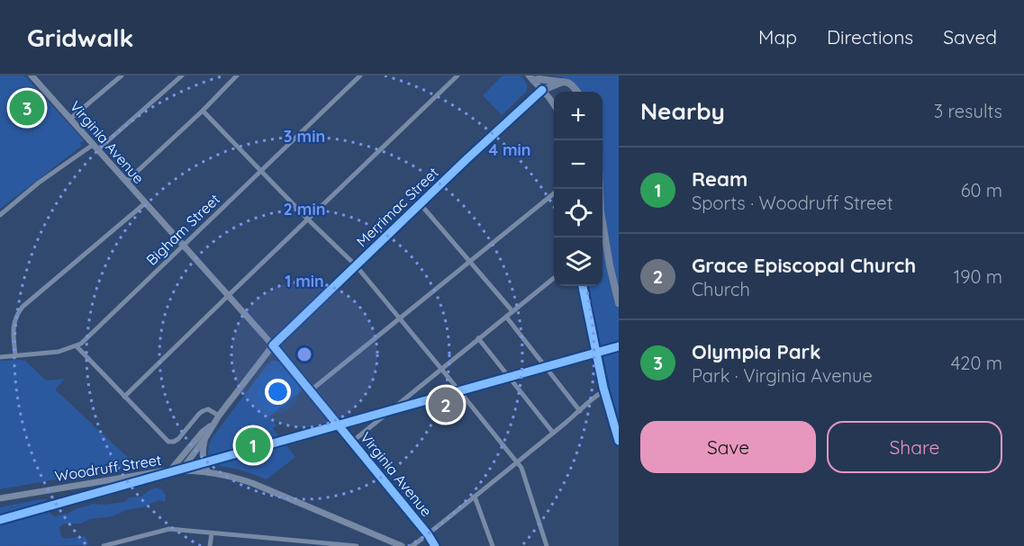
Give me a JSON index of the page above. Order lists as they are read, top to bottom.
{
  "streets": {
    "street": [
      "Virginia Avenue",
      "Merrimac Street",
      "Bigham Street",
      "Woodruff Street"
    ]
  },
  "crossings": [
    ["Virginia Avenue", "Merrimac Street"],
    ["Virginia Avenue", "Bigham Street"],
    ["Merrimac Street", "Woodruff Street"]
  ],
  "page": {
    "header": "Gridwalk",
    "nav": ["Map", "Directions", "Saved"],
    "heading": ["Nearby", "3 results"],
    "pins": ["3", "2", "1"],
    "map_buttons": ["+", "−"],
    "list": [
      {
        "mark": "1",
        "name": "Ream",
        "note": "Sports · Woodruff Street",
        "value": "60 m"
      },
      {
        "mark": "2",
        "name": "Grace Episcopal Church",
        "note": "Church",
        "value": "190 m"
      },
      {
        "mark": "3",
        "name": "Olympia Park",
        "note": "Park · Virginia Avenue",
        "value": "420 m"
      }
    ],
    "buttons": ["Save", "Share"]
  },
  "rings": [
    "3 min",
    "4 min",
    "2 min",
    "1 min"
  ]
}
